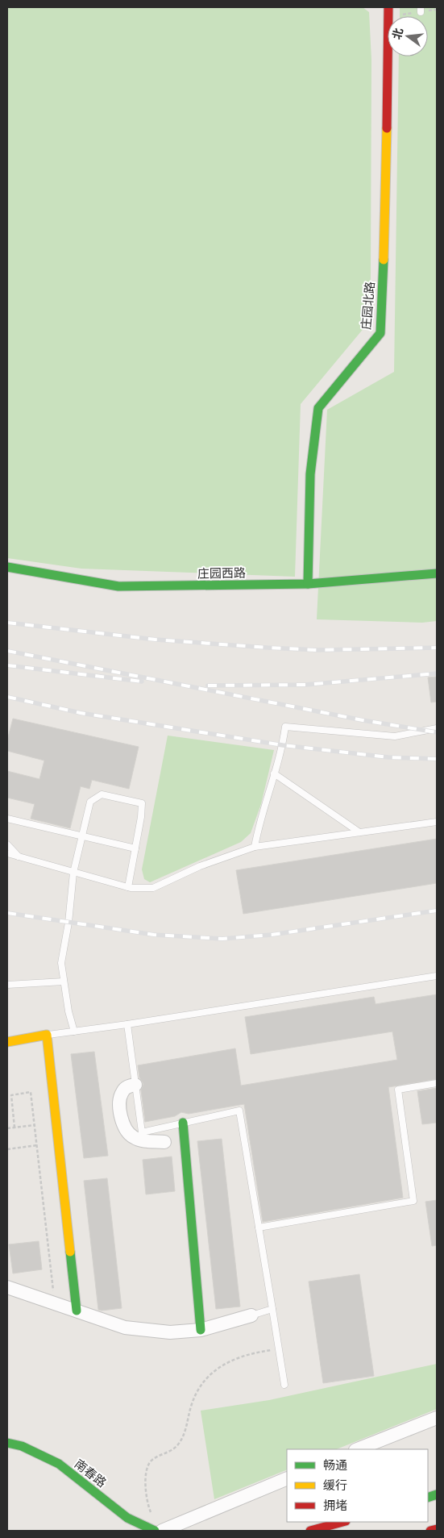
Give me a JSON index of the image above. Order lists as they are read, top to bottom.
{
  "streets": {
    "main road": ["庄园北路", "庄园西路", "南春路"]
  },
  "crossings": [
    ["庄园北路", "庄园西路"]
  ],
  "legend": ["畅通", "缓行", "拥堵"],
  "north": "left"
}
